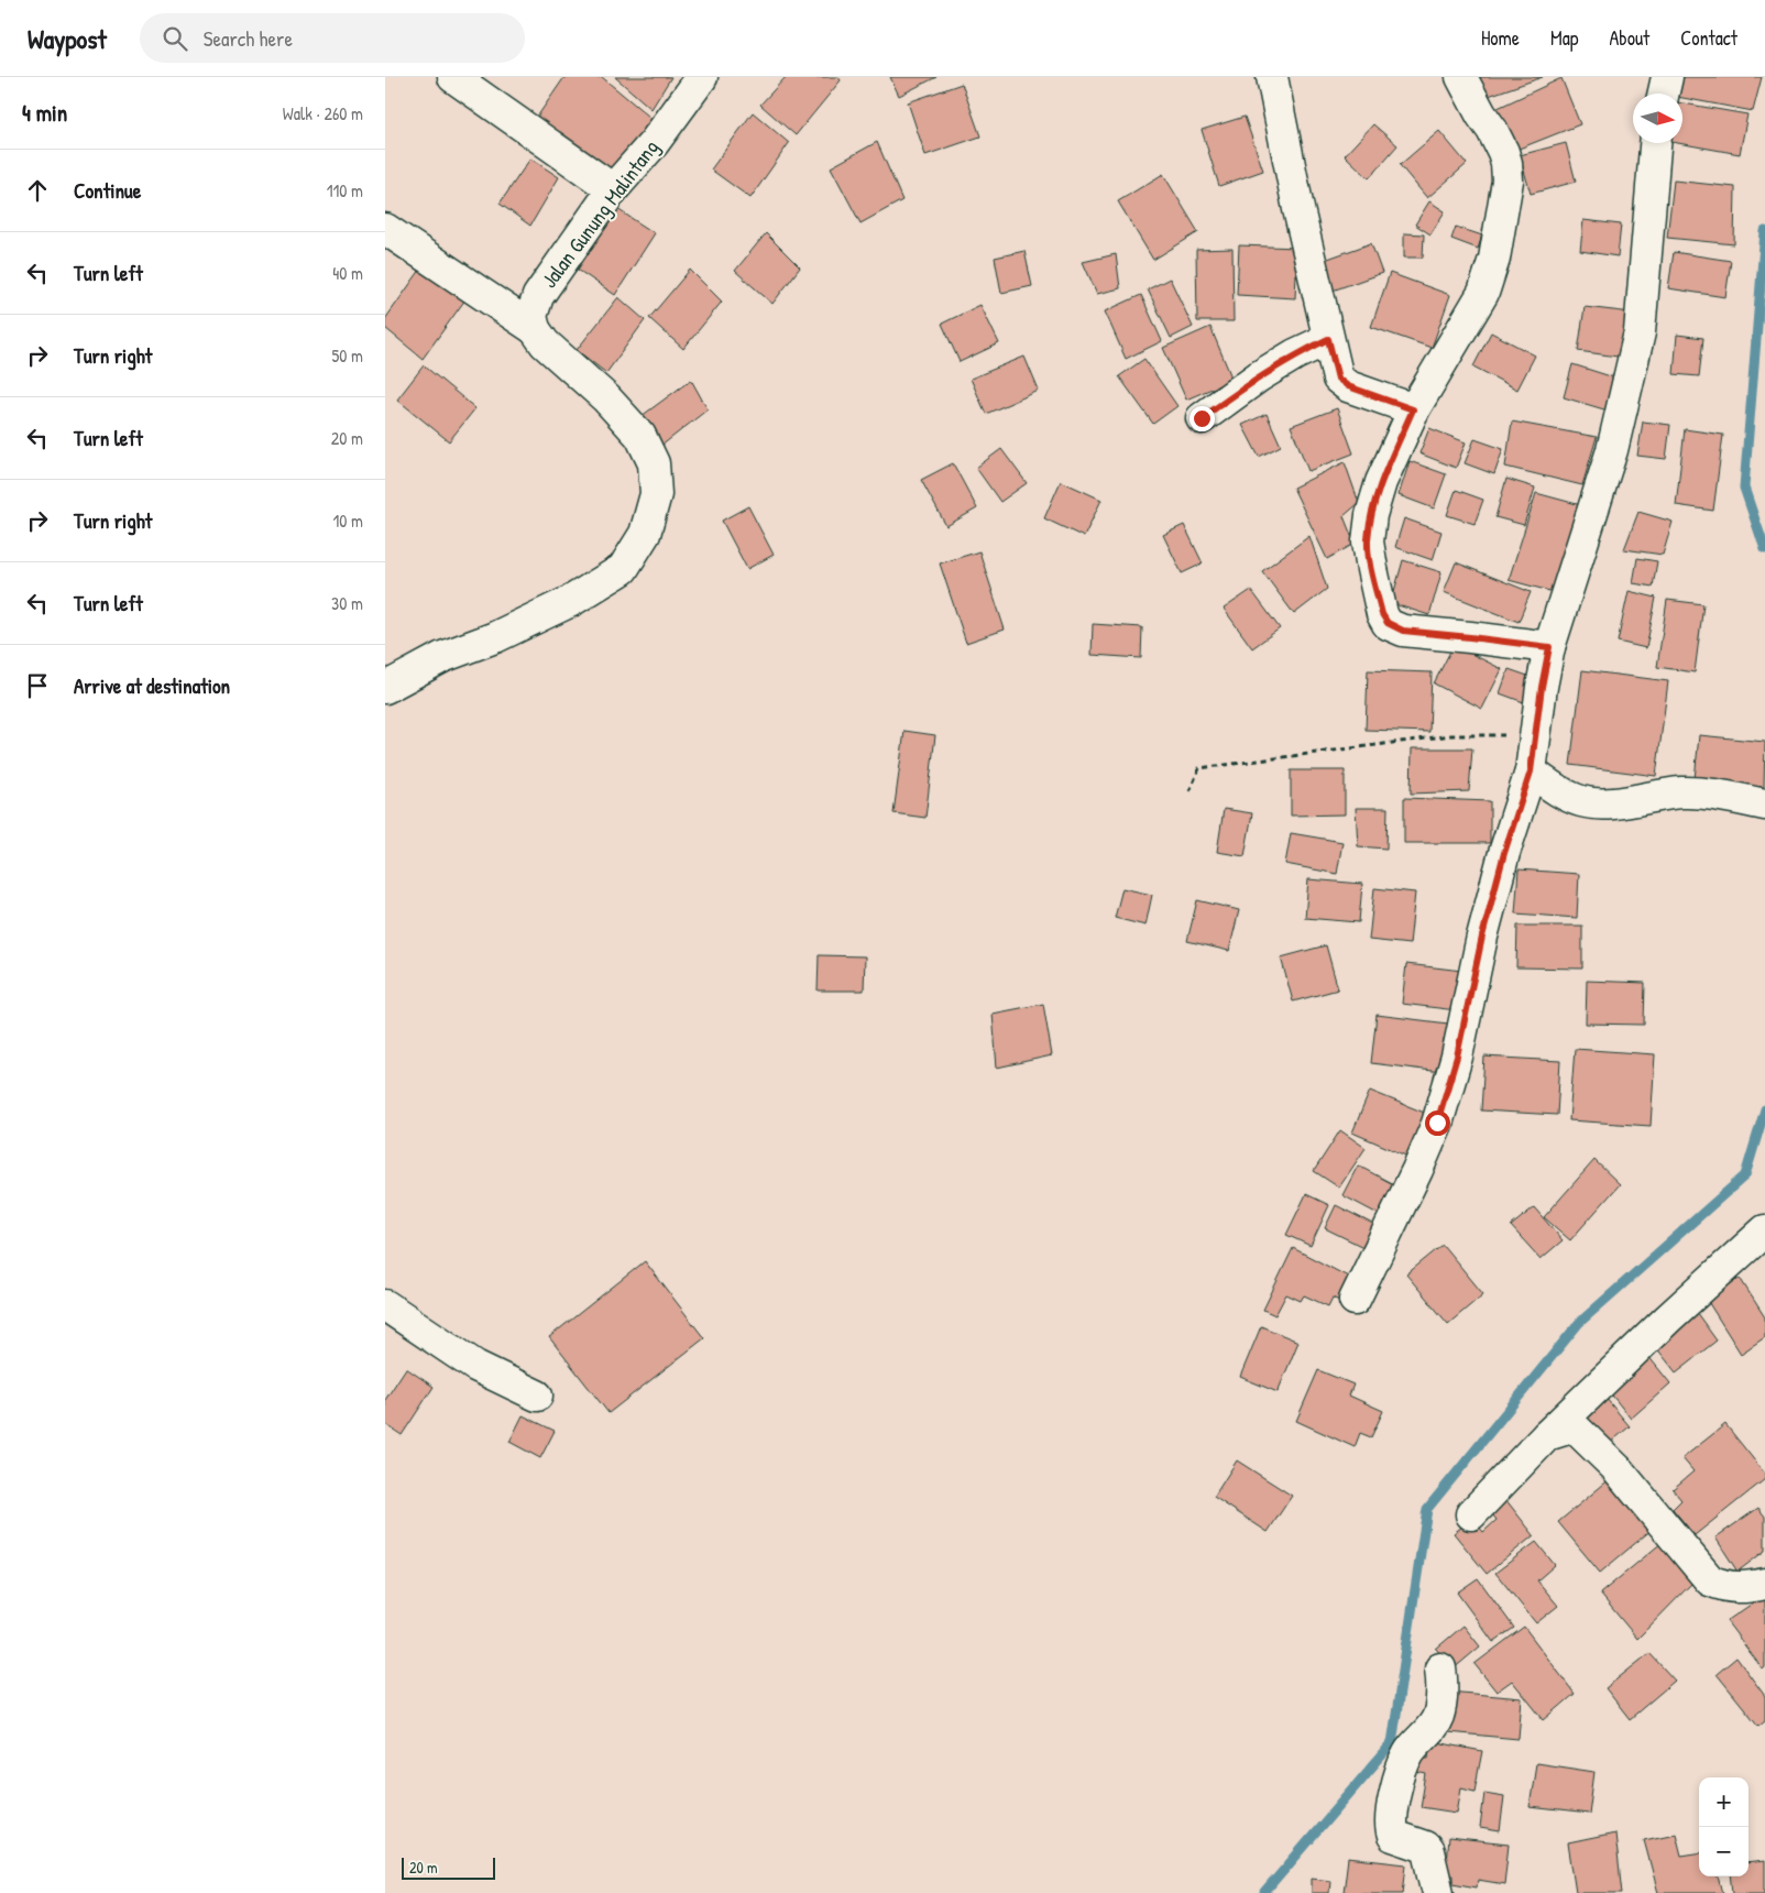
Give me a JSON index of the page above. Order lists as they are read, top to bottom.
{
  "streets": {
    "street": ["Jalan Gunung Malintang"]
  },
  "scale_bar": "20 m",
  "north": "right",
  "page": {
    "header": "Waypost",
    "search": "Search here",
    "nav": [
      "Home",
      "Map",
      "About",
      "Contact"
    ],
    "heading": ["4 min", "Walk · 260 m"],
    "list": [
      ["Continue", "110 m"],
      ["Turn left", "40 m"],
      ["Turn right", "50 m"],
      ["Turn left", "20 m"],
      ["Turn right", "10 m"],
      ["Turn left", "30 m"],
      "Arrive at destination"
    ],
    "map_buttons": ["+", "−"],
    "scale": "20 m"
  }
}
